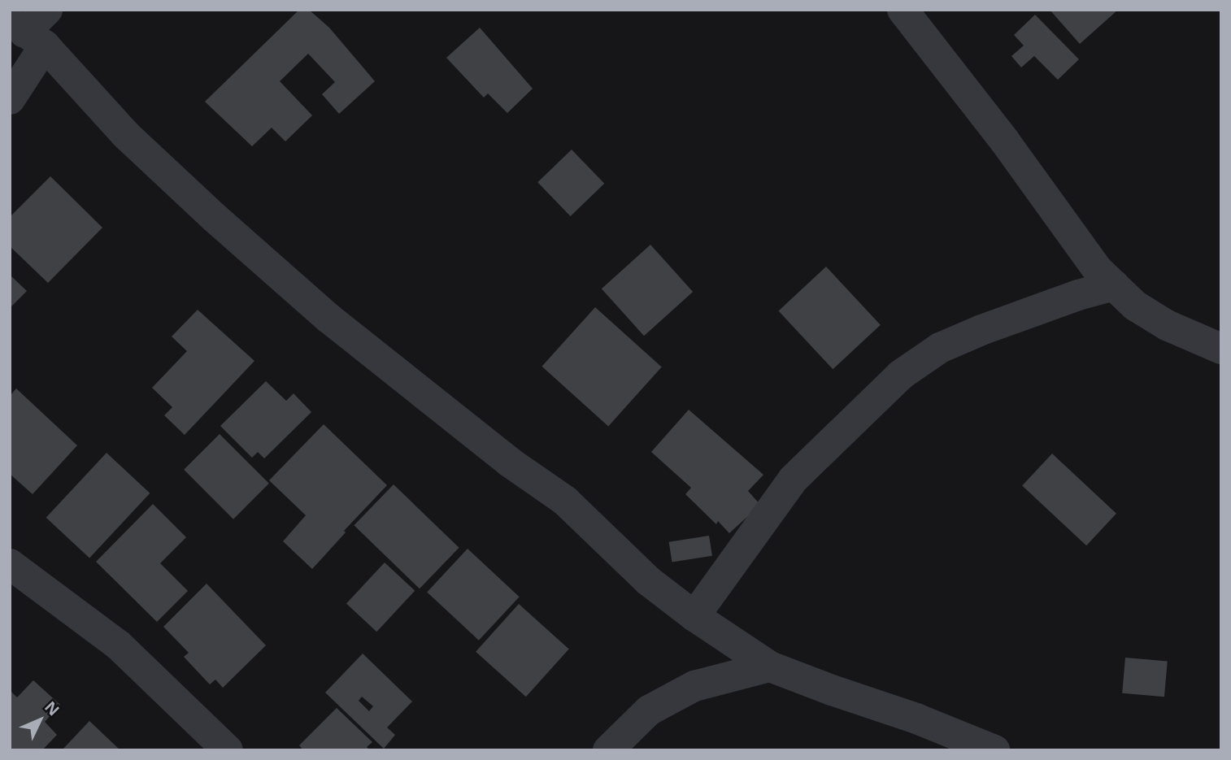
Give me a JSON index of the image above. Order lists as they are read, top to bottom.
{
  "north": "top right"
}
